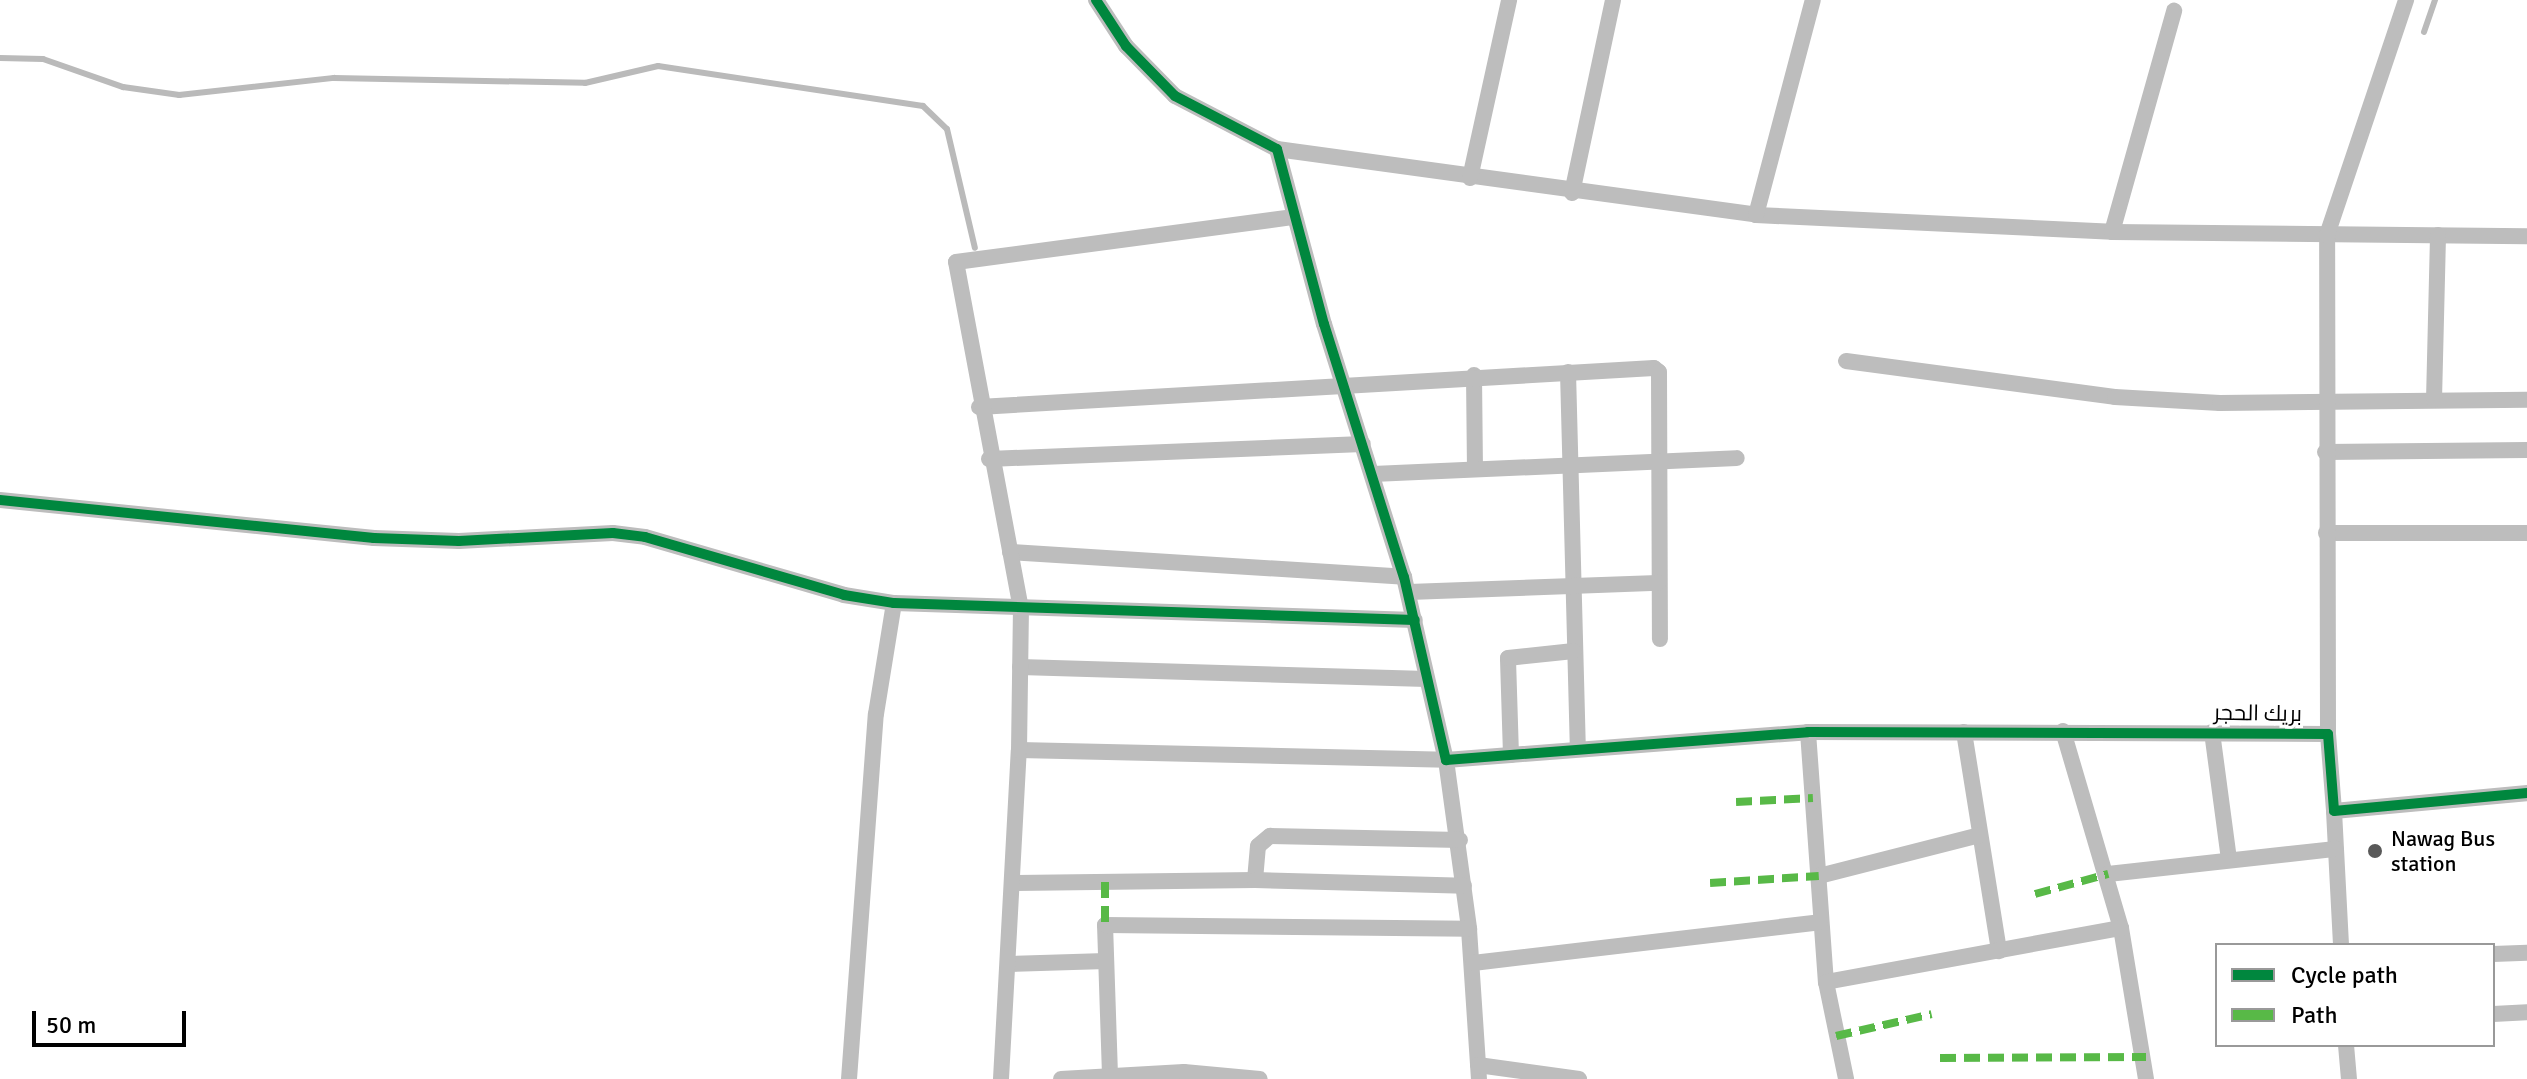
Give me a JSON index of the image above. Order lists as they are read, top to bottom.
{
  "streets": {
    "street": ["بريك الحجر"]
  },
  "places": ["Nawag Bus station"],
  "legend": ["Cycle path", "Path"],
  "scale_bar": "50 m"
}
